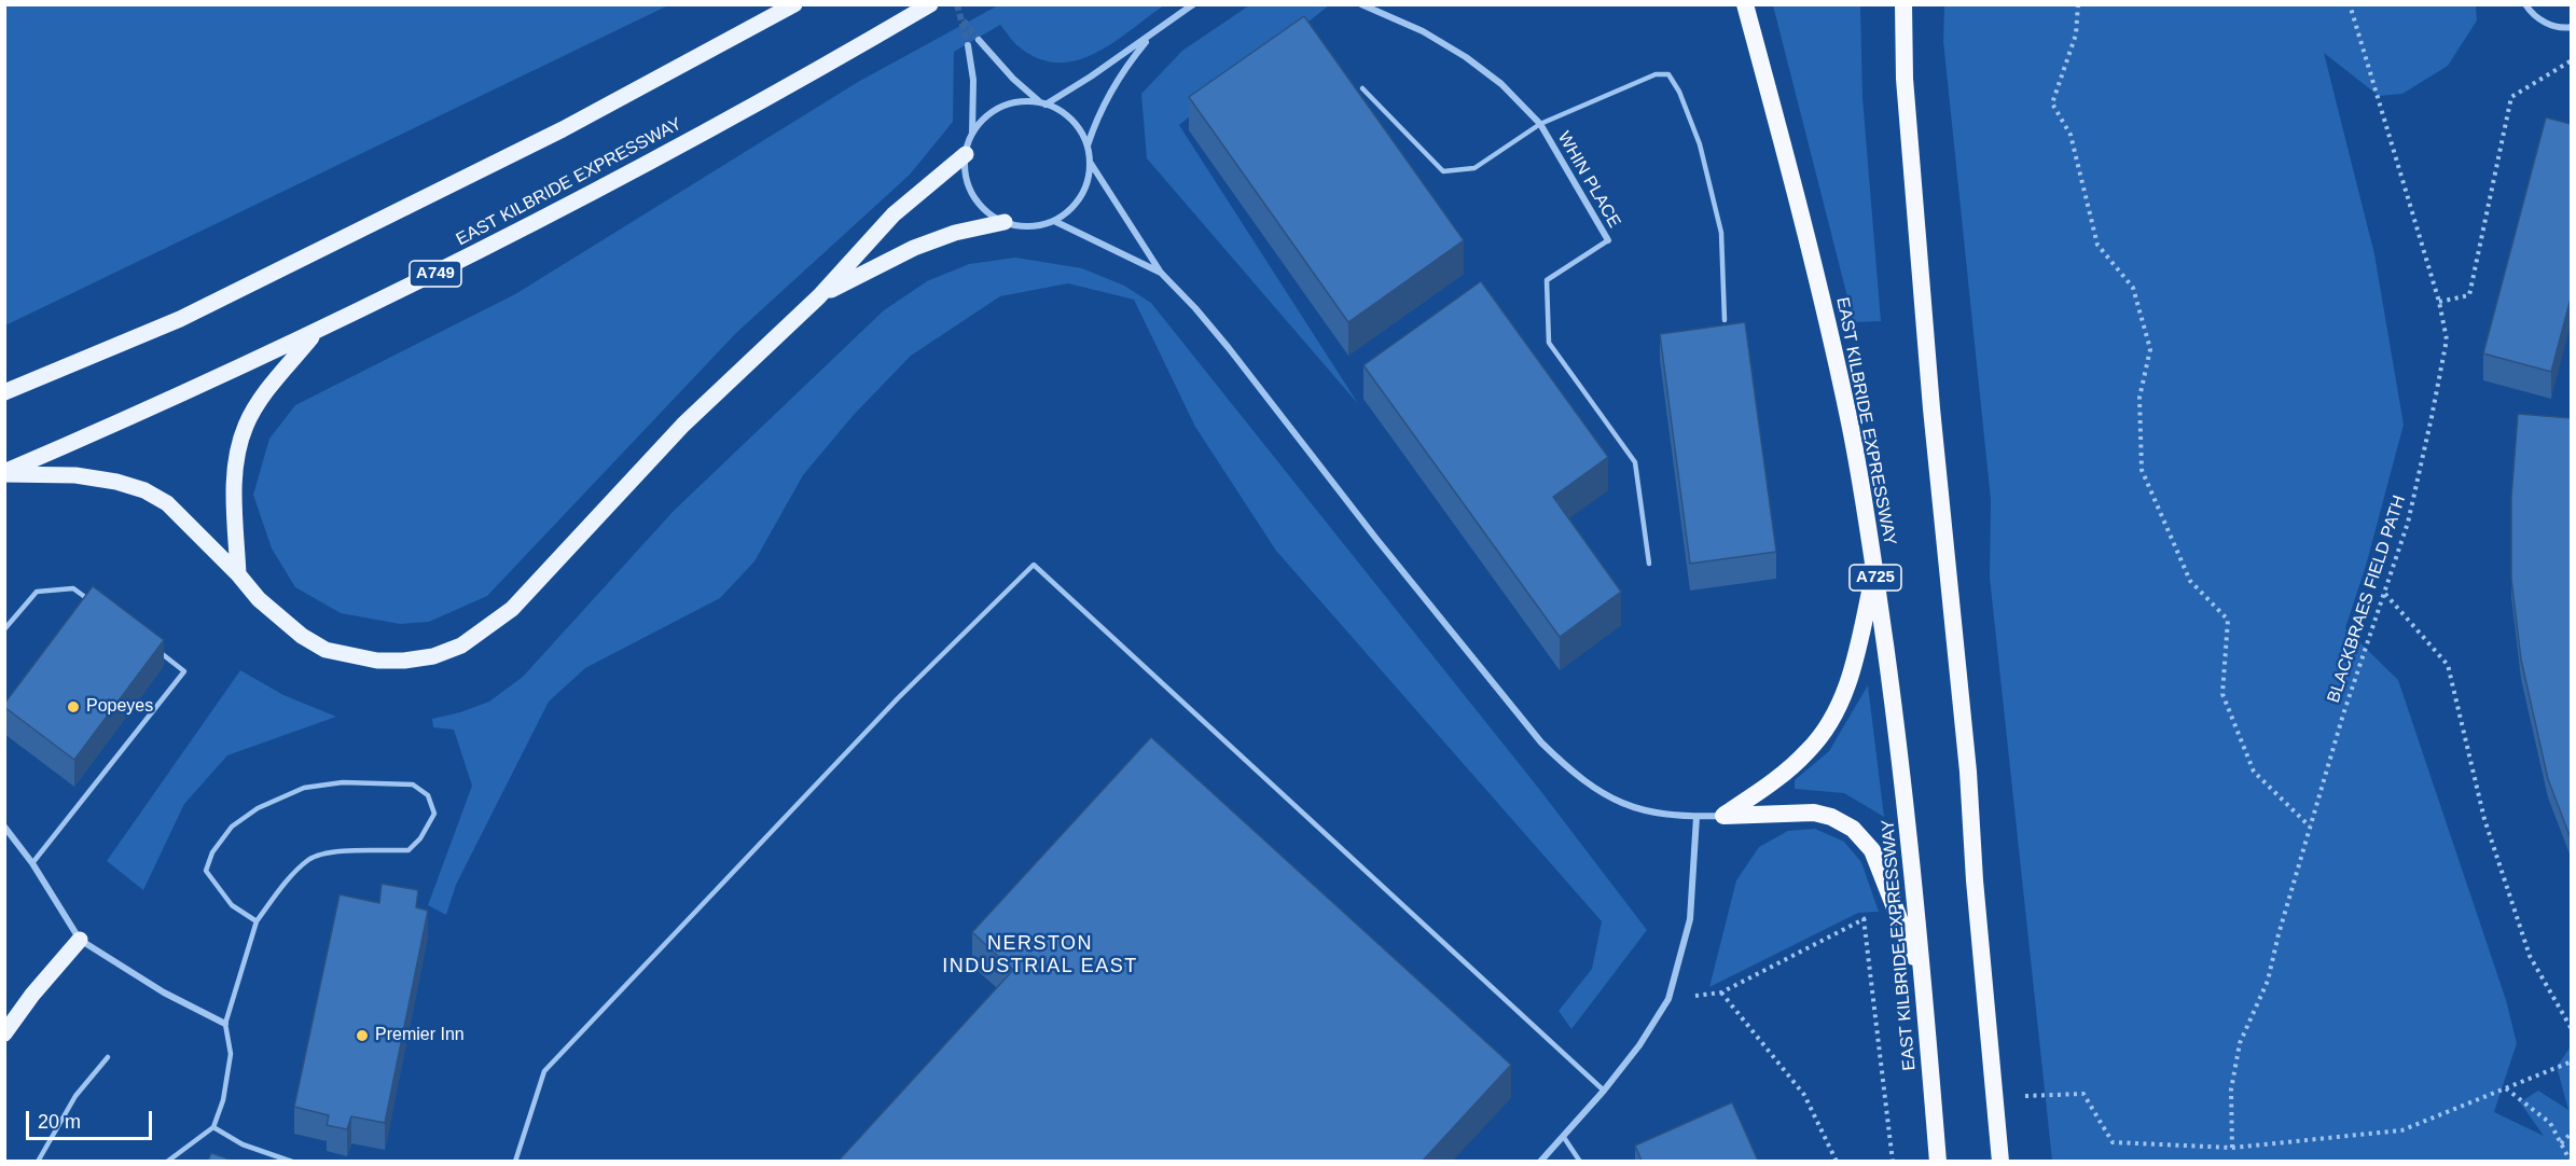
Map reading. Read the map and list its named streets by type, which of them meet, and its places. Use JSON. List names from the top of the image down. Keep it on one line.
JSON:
{"streets":{"highway":["EAST KILBRIDE EXPRESSWAY","A725"],"main road":["A749"],"street":["WHIN PLACE"],"path":["BLACKBRAES FIELD PATH"]},"districts":["NERSTON INDUSTRIAL EAST"],"places":["Popeyes","Premier Inn"],"scale_bar":"20 m"}
